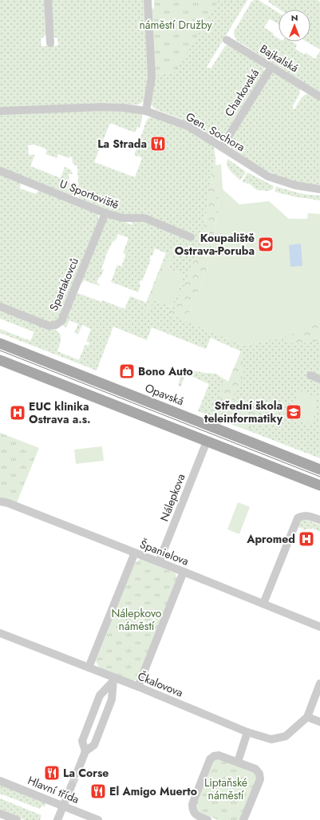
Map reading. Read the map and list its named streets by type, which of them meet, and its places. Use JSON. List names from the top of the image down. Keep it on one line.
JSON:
{"streets":{"main road":["Opavská"],"street":["Bajkalská","Charkovská","Gen. Sochora","U Sportoviště","Spartakovců","Nálepkova","Španielova","Čkalovova","Hlavní třída"]},"crossings":[["Bajkalská","Charkovská"],["Charkovská","Gen. Sochora"],["U Sportoviště","Spartakovců"],["Nálepkova","Španielova"]],"parks":["náměstí Družby","Nálepkovo náměstí","Liptaňské náměstí"],"places":{"restaurant":["La Strada","La Corse","El Amigo Muerto"],"sports":["Koupaliště Ostrava-Poruba"],"shop":["Bono Auto"],"school or university":["Střední škola teleinformatiky"],"hospital":["EUC klinika Ostrava a.s.","Apromed"]},"north":"top"}
